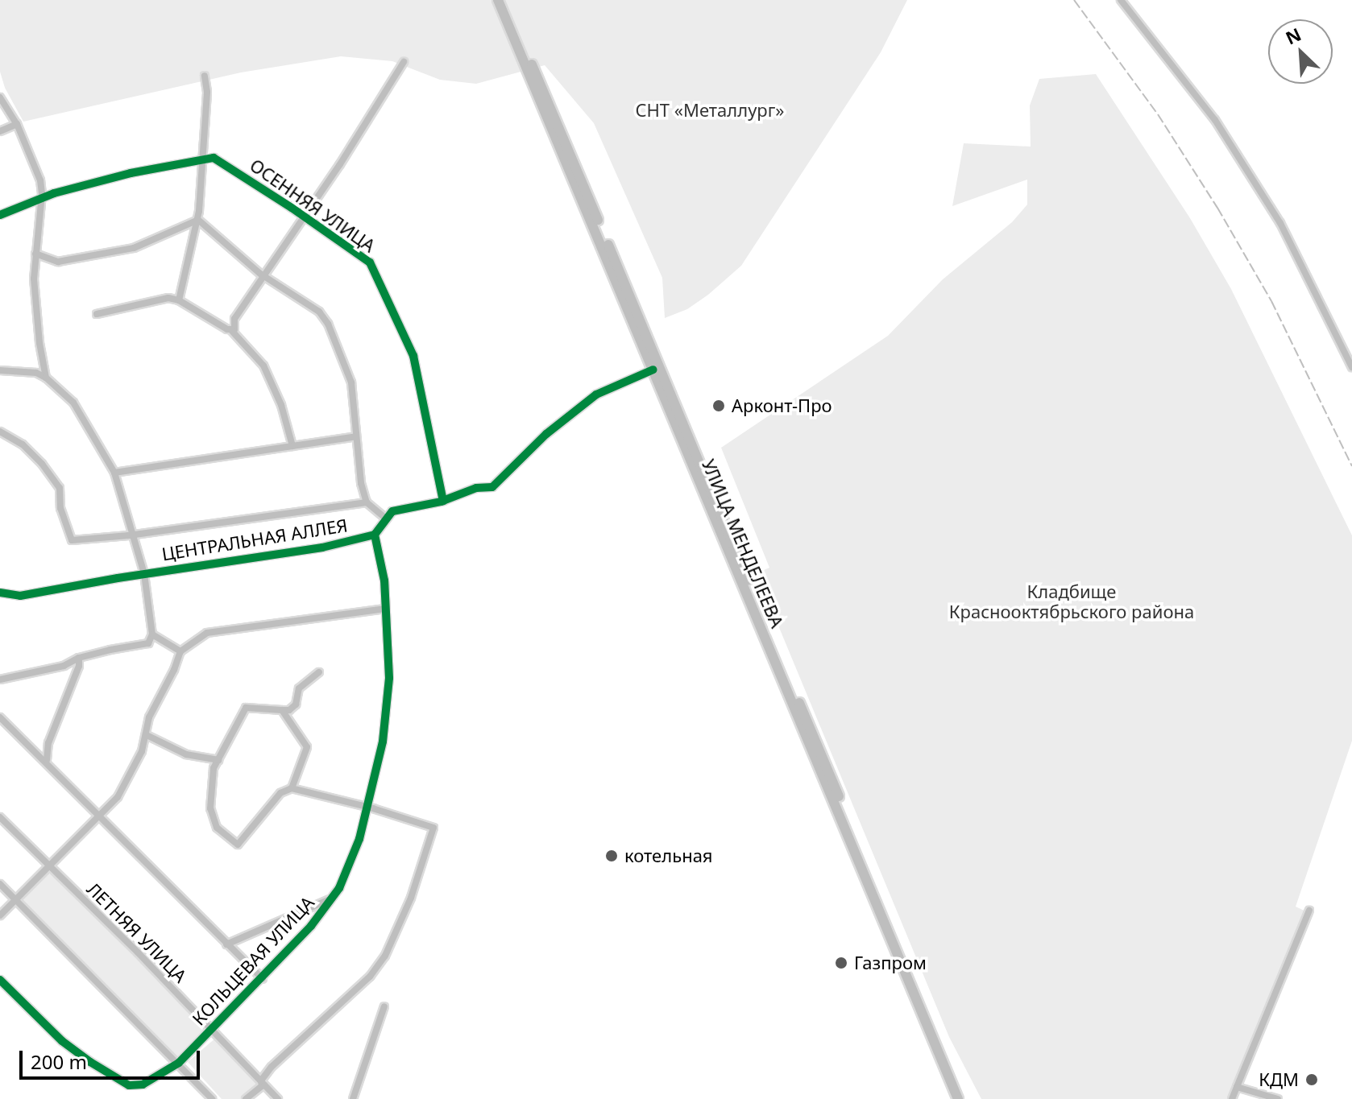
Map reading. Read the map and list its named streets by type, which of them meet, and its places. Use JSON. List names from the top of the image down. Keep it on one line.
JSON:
{"streets":{"highway":["УЛИЦА МЕНДЕЛЕЕВА"],"street":["ОСЕННЯЯ УЛИЦА","ЦЕНТРАЛЬНАЯ АЛЛЕЯ","ЛЕТНЯЯ УЛИЦА","КОЛЬЦЕВАЯ УЛИЦА"]},"crossings":[["ЦЕНТРАЛЬНАЯ АЛЛЕЯ","КОЛЬЦЕВАЯ УЛИЦА"],["ЛЕТНЯЯ УЛИЦА","КОЛЬЦЕВАЯ УЛИЦА"]],"parks":["СНТ «Металлург»","Кладбище Краснооктябрьского района"],"places":["Арконт-Про","котельная","Газпром","КДМ"],"scale_bar":"200 m","north":"top left"}
